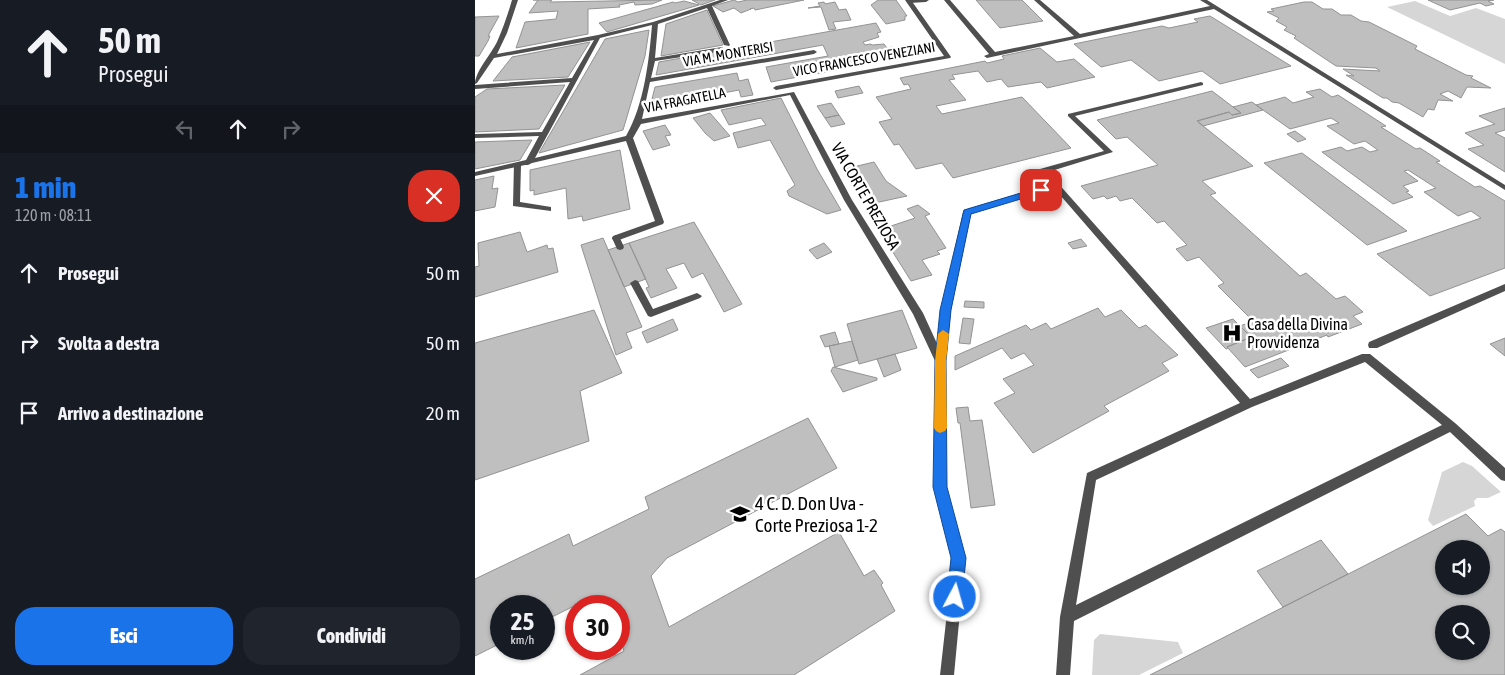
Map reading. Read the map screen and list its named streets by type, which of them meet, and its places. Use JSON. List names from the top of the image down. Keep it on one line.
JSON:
{"streets":{"street":["VIA M. MONTERISI","VICO FRANCESCO VENEZIANI","VIA FRAGATELLA","VIA CORTE PREZIOSA"]},"crossings":[["VIA FRAGATELLA","VIA CORTE PREZIOSA"]],"places":{"hospital":["Casa della Divina Provvidenza"],"school or university":["4 C. D. Don Uva - Corte Preziosa 1-2"]},"page":{"turn":["50 m","Prosegui"],"heading":["1 min","120 m · 08:11"],"list":[{"name":"Prosegui","value":"50 m"},{"name":"Svolta a destra","value":"50 m"},{"name":"Arrivo a destinazione","value":"20 m"}],"speed":"25 km/h","limit":"30","buttons":["Esci","Condividi"]}}
